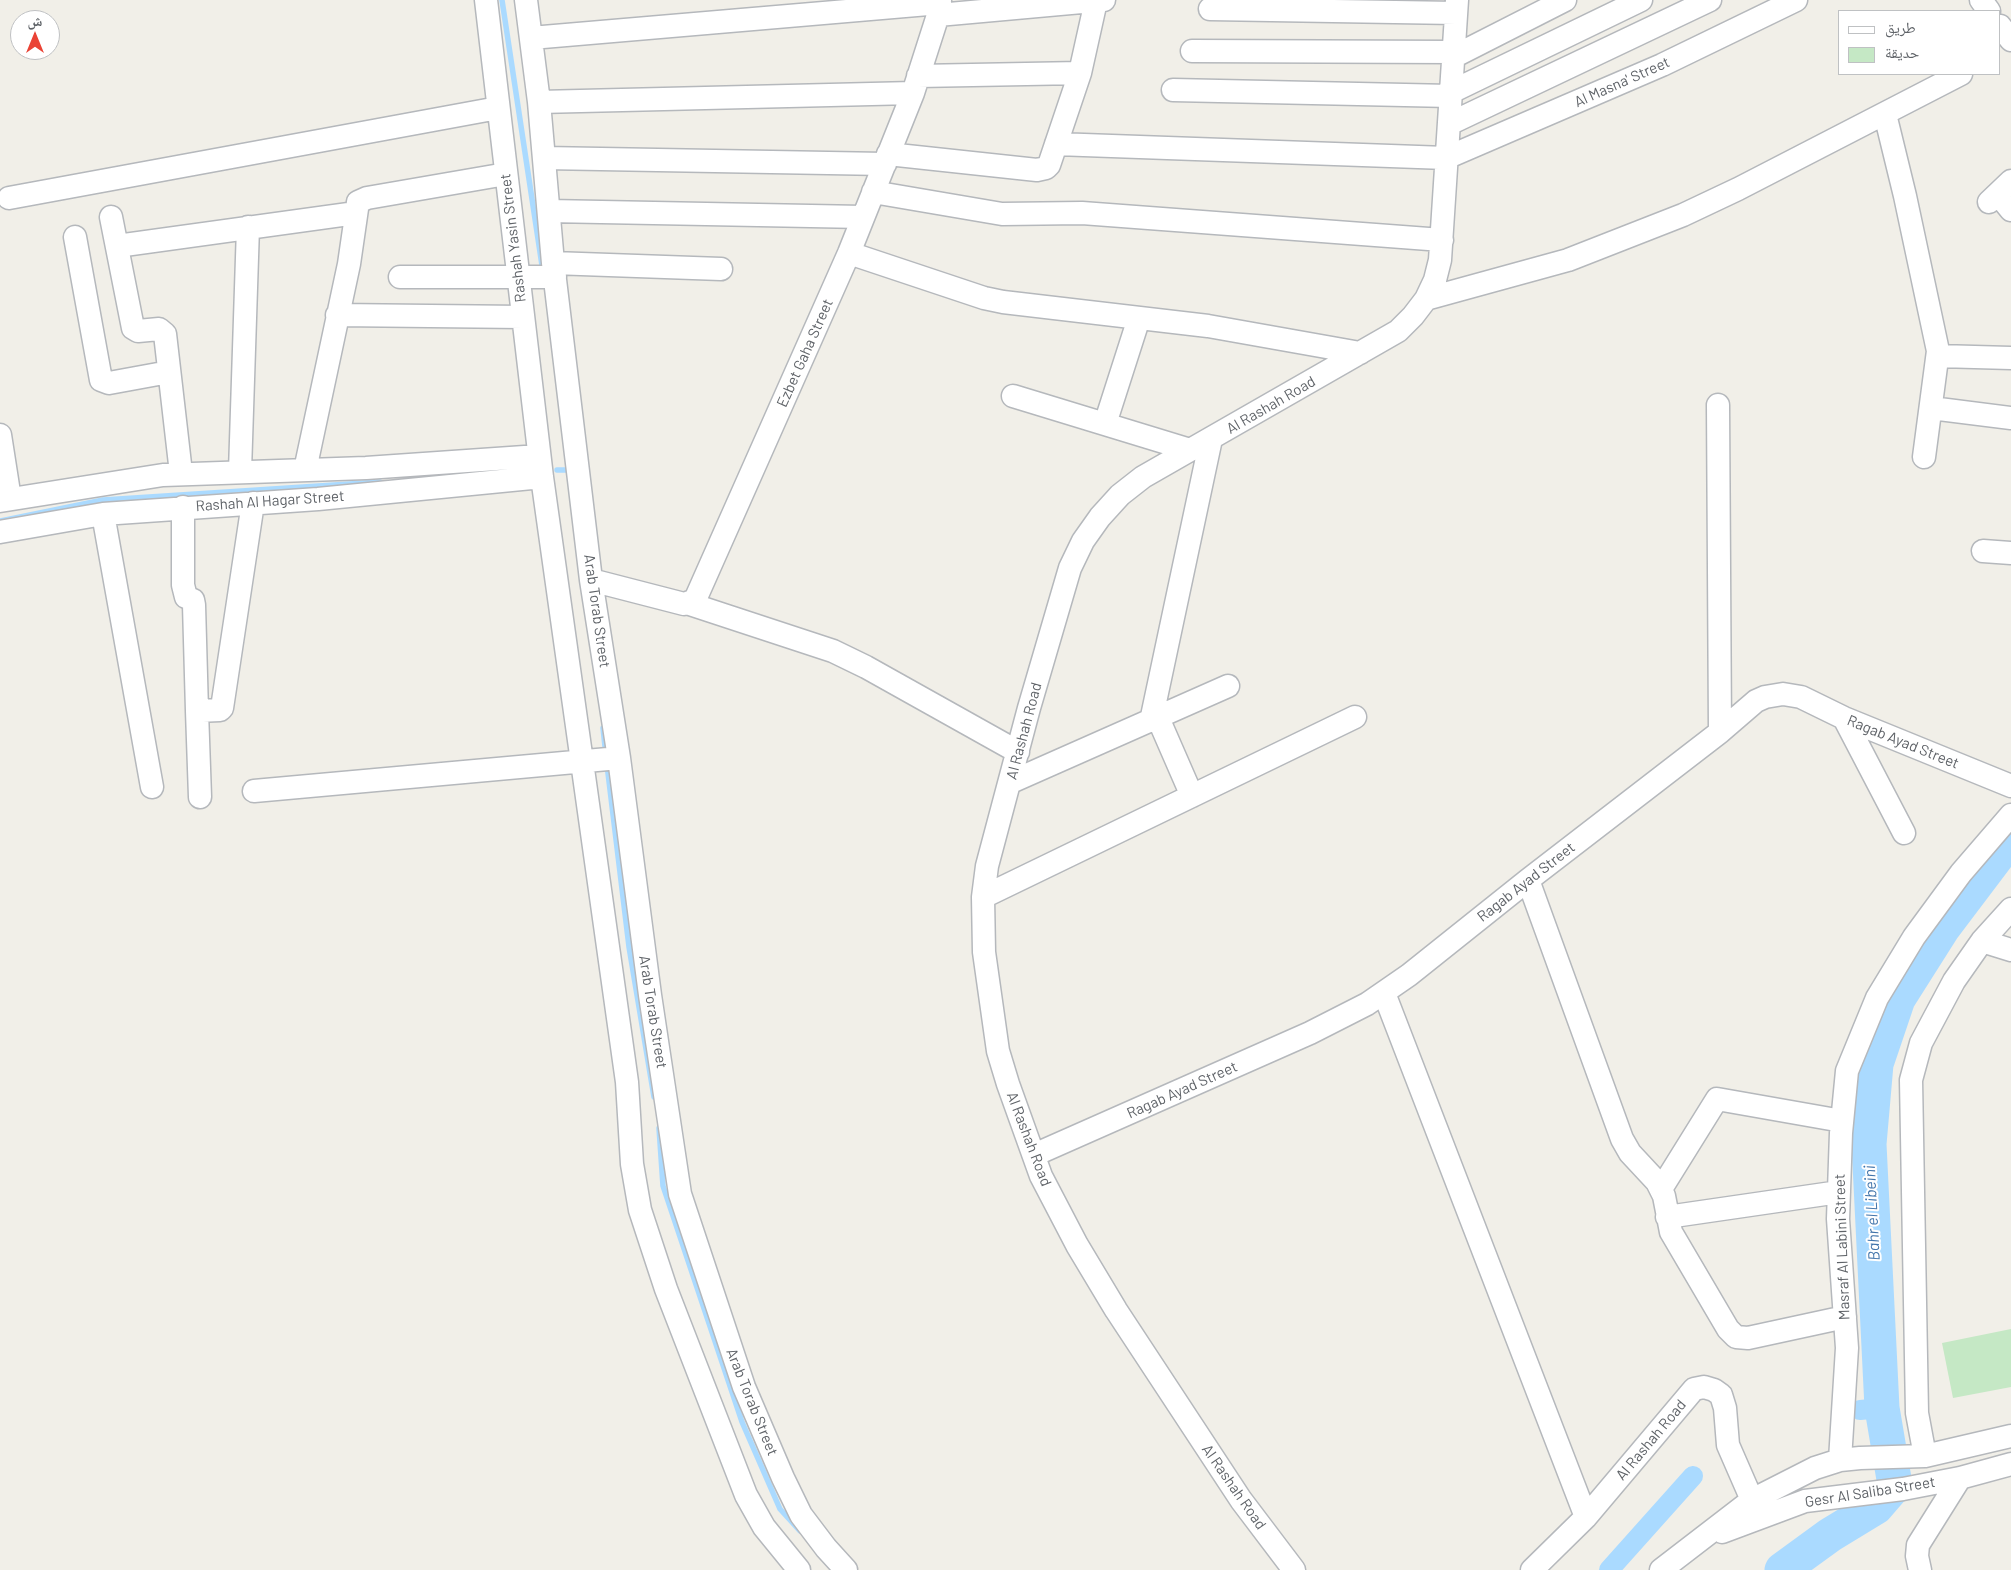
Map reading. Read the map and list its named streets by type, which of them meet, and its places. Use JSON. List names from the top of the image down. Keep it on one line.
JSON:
{"streets":{"street":["Al Masna' Street","Rashah Yasin Street","Ezbet Gaha Street","Al Rashah Road","Rashah Al Hagar Street","Arab Torab Street","Ragab Ayad Street","Masraf Al Labini Street","Gesr Al Saliba Street"]},"crossings":[["Al Masna' Street","Al Rashah Road"],["Rashah Yasin Street","Rashah Al Hagar Street"],["Rashah Yasin Street","Arab Torab Street"],["Al Rashah Road","Ragab Ayad Street"],["Al Rashah Road","Gesr Al Saliba Street"],["Rashah Al Hagar Street","Arab Torab Street"],["Masraf Al Labini Street","Gesr Al Saliba Street"]],"water":["Bahr el Libeini"],"legend":["طريق","حديقة"],"north":"top"}
